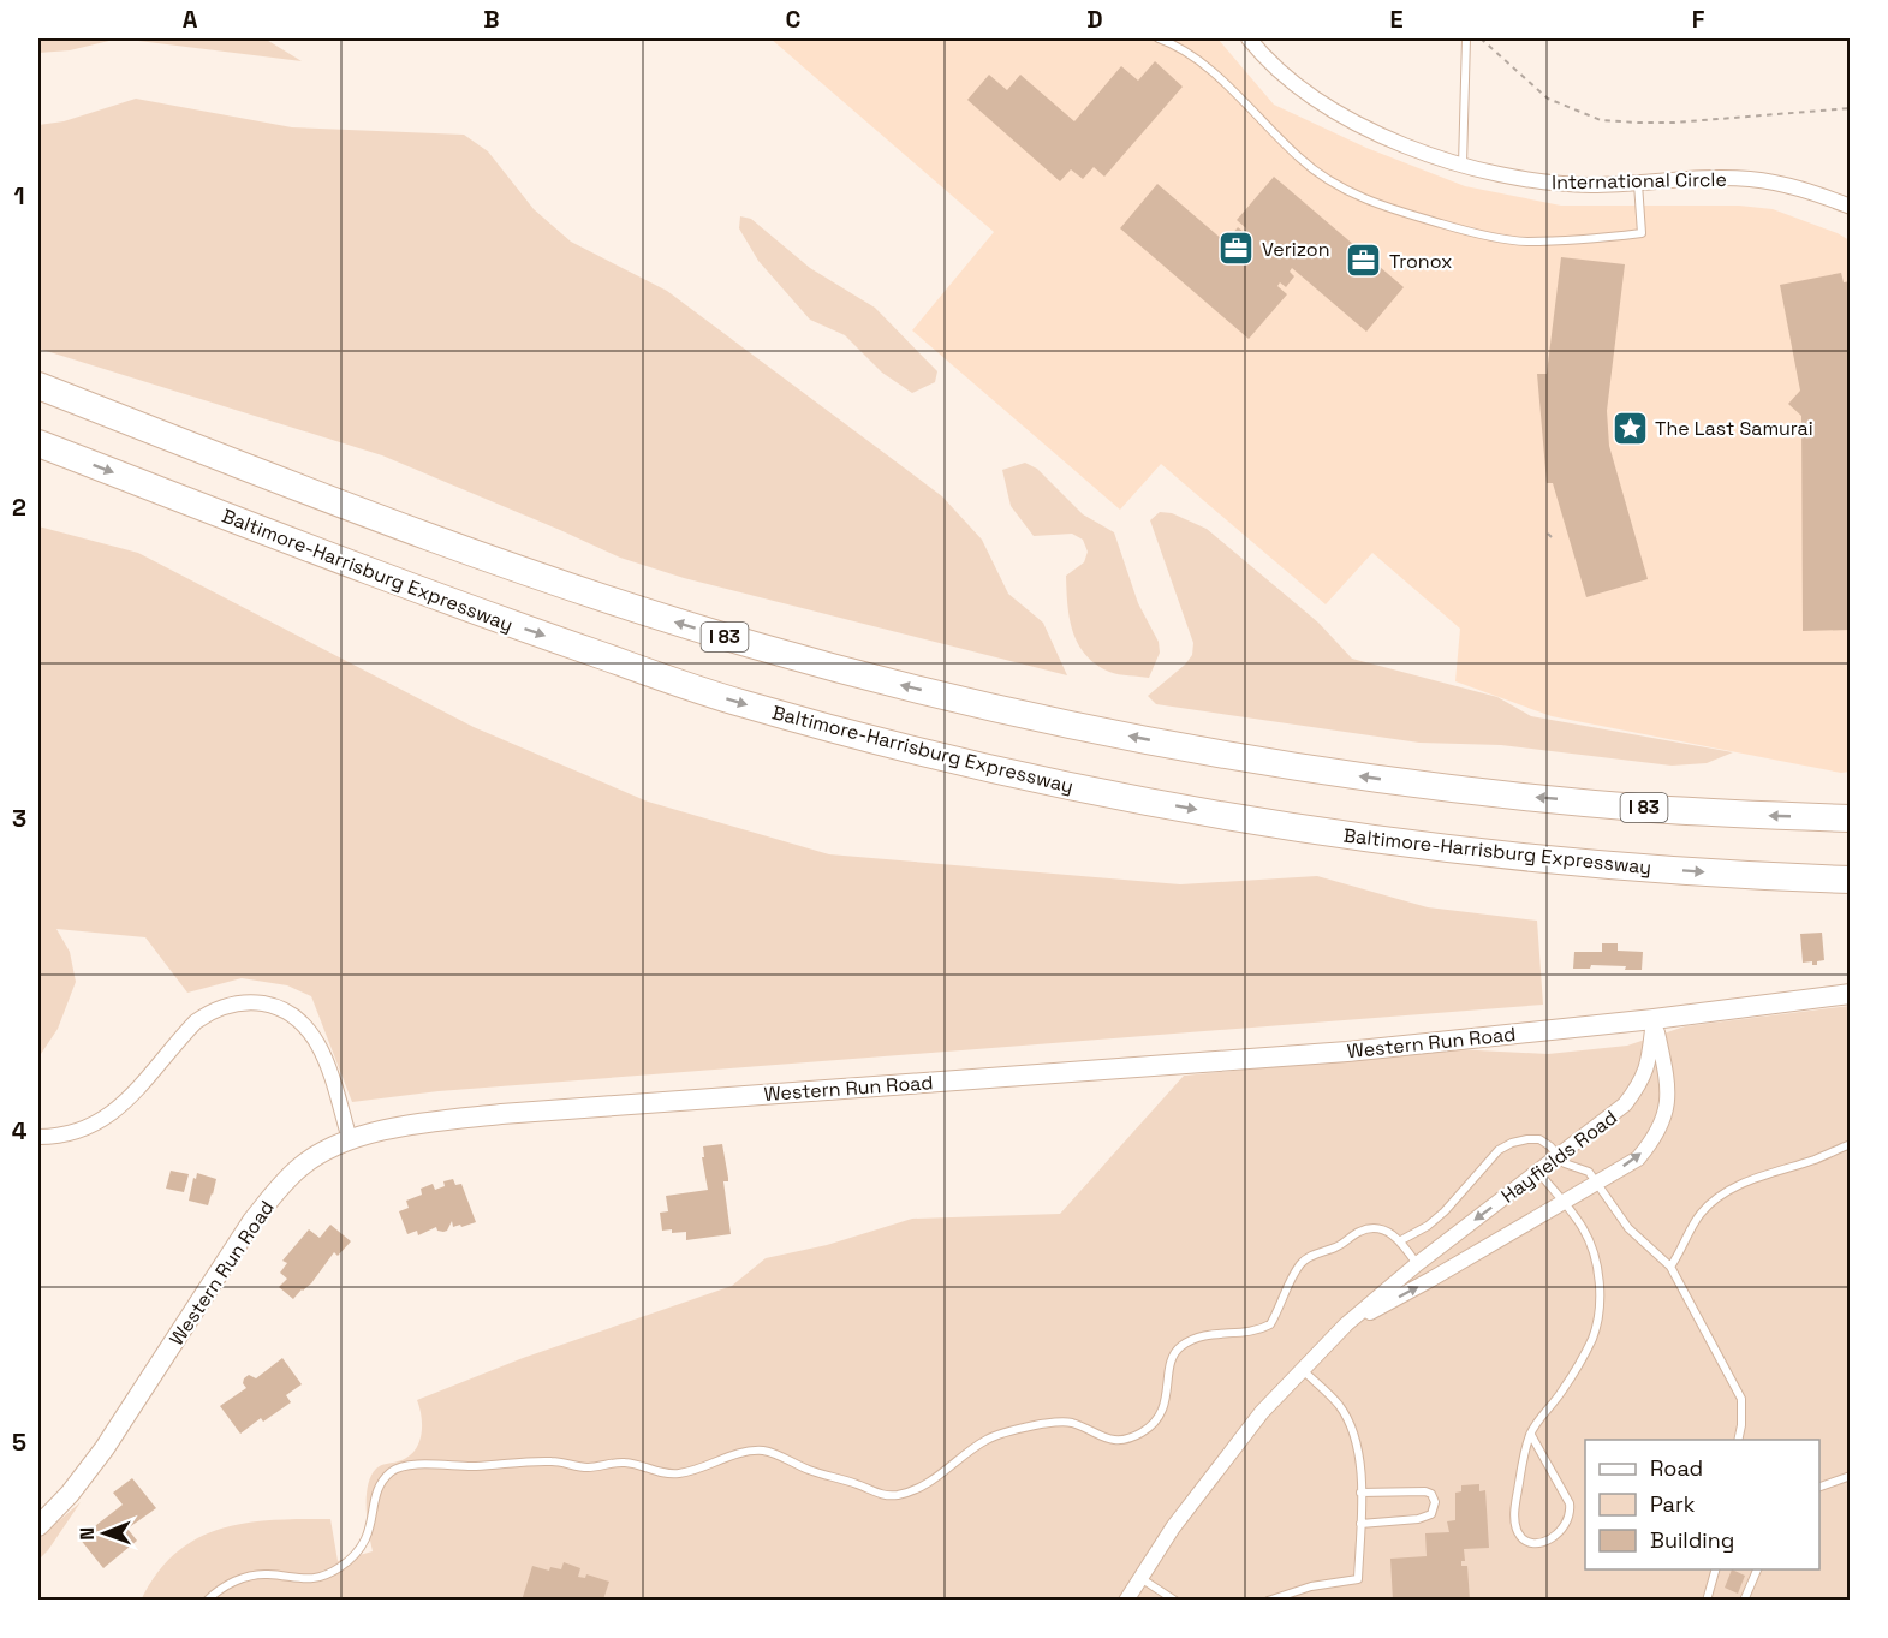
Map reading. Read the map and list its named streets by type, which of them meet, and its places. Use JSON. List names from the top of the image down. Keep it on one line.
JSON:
{"streets":{"highway":["Baltimore-Harrisburg Expressway","I 83"],"street":["International Circle","Western Run Road","Hayfields Road"]},"crossings":[["Western Run Road","Hayfields Road"]],"places":{"office":["Verizon","Tronox"],"place":["The Last Samurai"]},"legend":["Road","Park","Building"],"north":"left","grid":{"columns":["A","B","C","D","E","F"],"rows":["1","2","3","4","5"]}}
